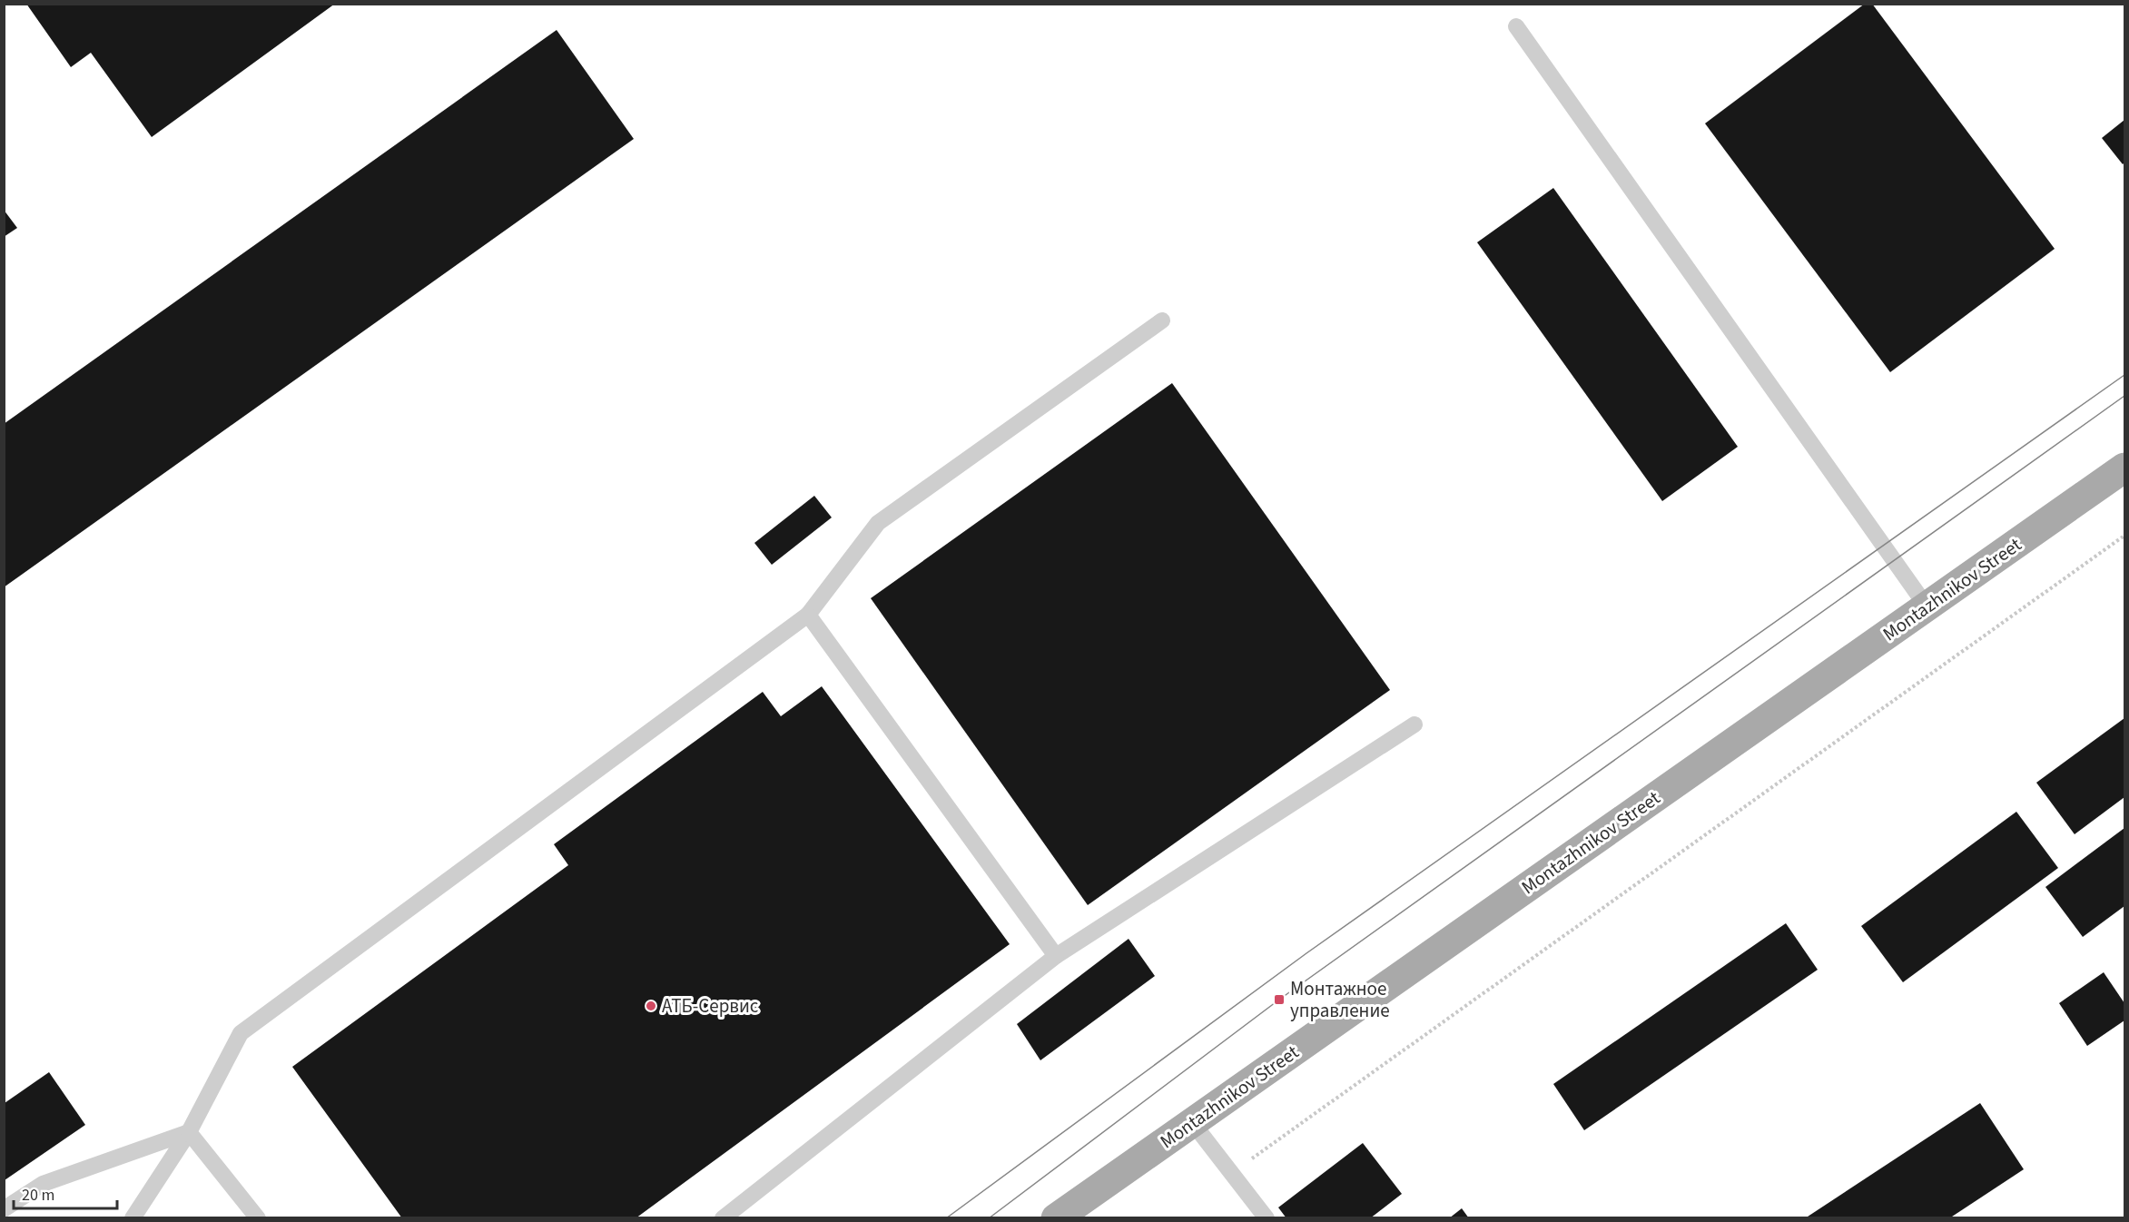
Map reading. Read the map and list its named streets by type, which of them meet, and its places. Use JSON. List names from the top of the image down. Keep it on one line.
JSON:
{"streets":{"main road":["Montazhnikov Street"]},"places":{"transit":["Монтажное управление"],"other":["АТБ-Сервис"]},"scale_bar":"20 m"}
